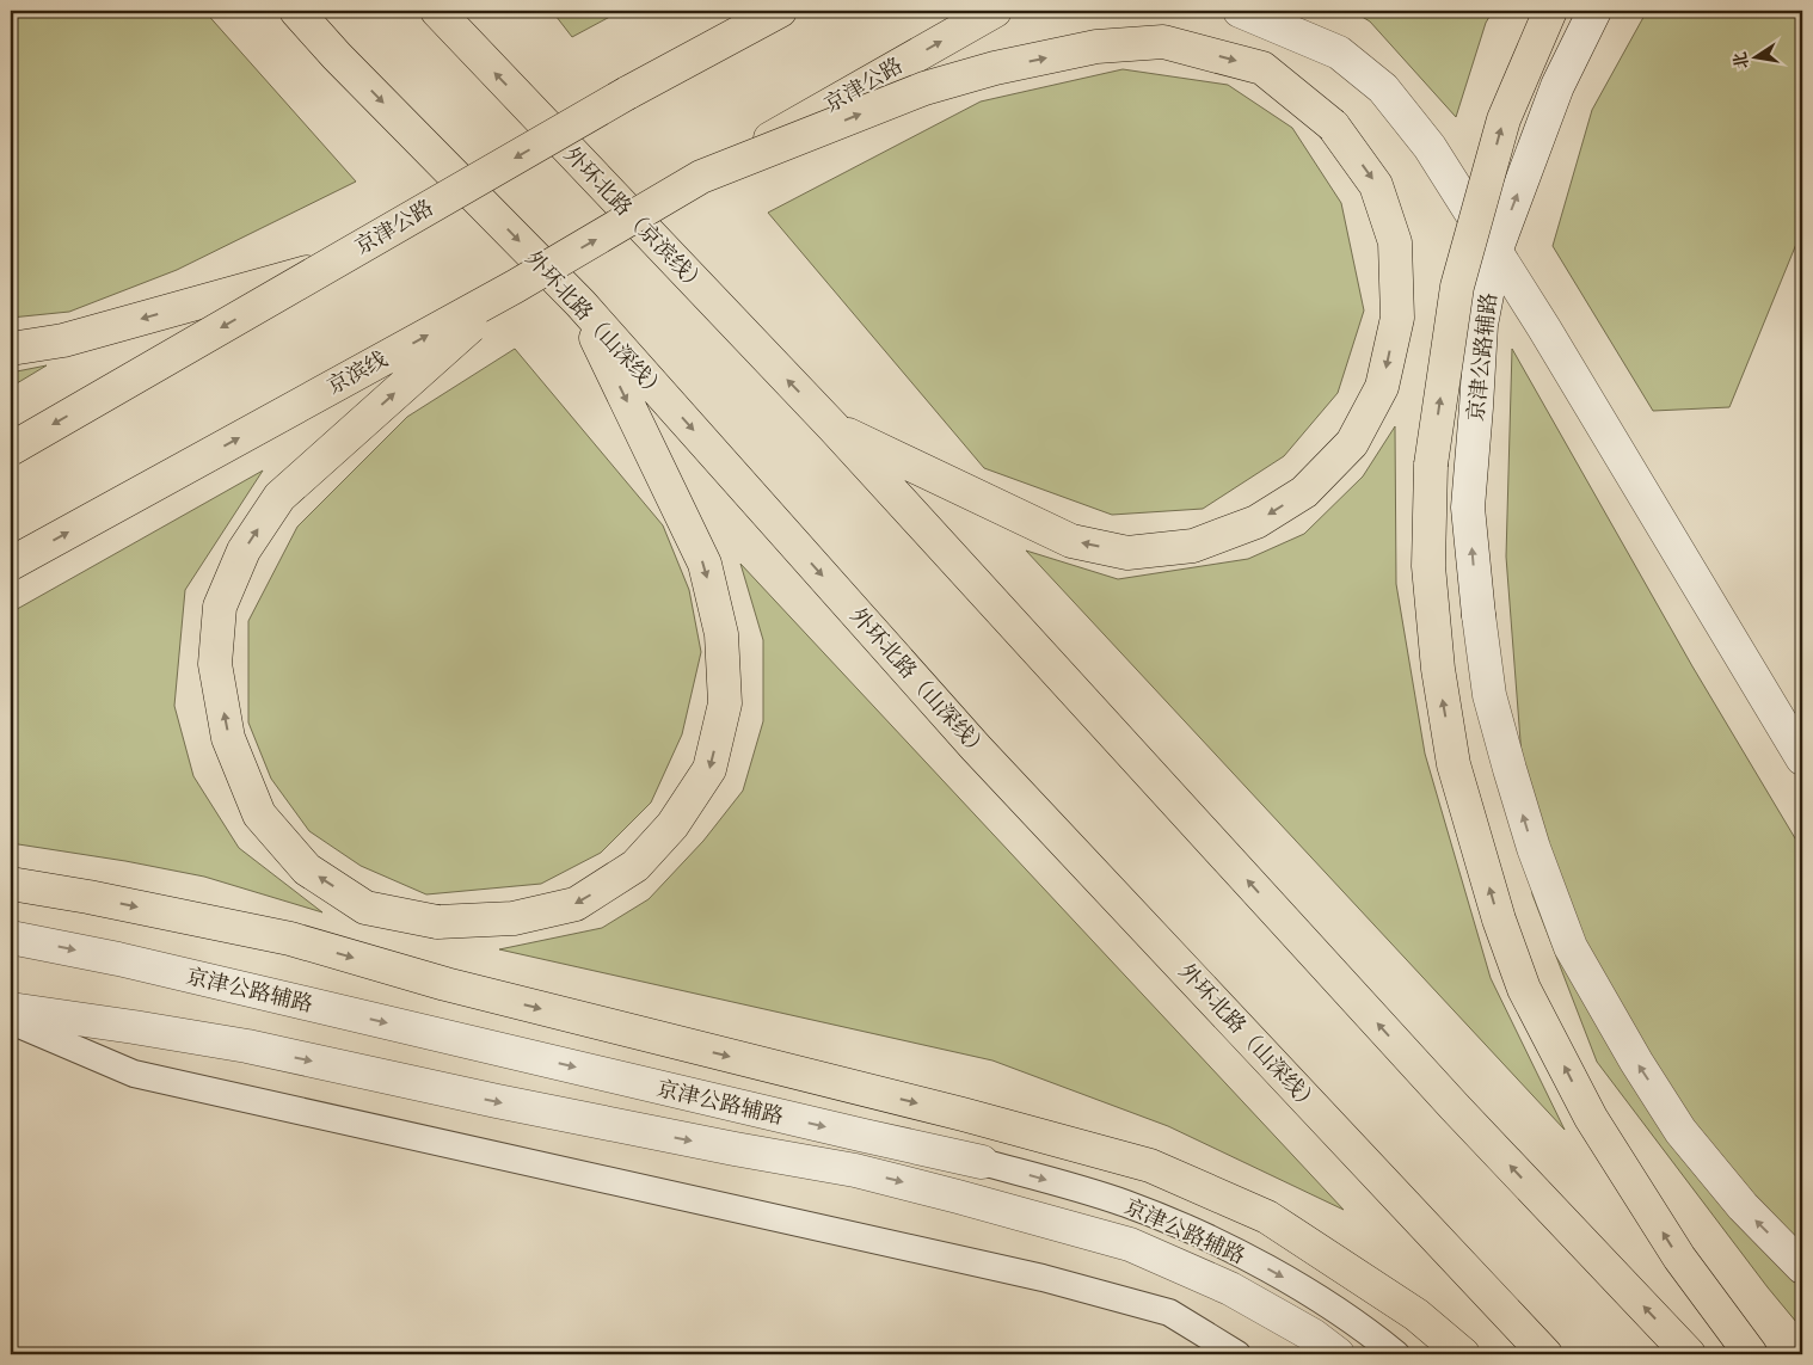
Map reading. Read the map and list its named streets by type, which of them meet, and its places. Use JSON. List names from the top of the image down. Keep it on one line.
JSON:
{"streets":{"highway":["京津公路","外环北路（京滨线）","外环北路（山深线）","京滨线"],"street":["京津公路辅路"]},"crossings":[["京津公路","京滨线"]],"one_way":["外环北路（京滨线）"],"north":"left"}
